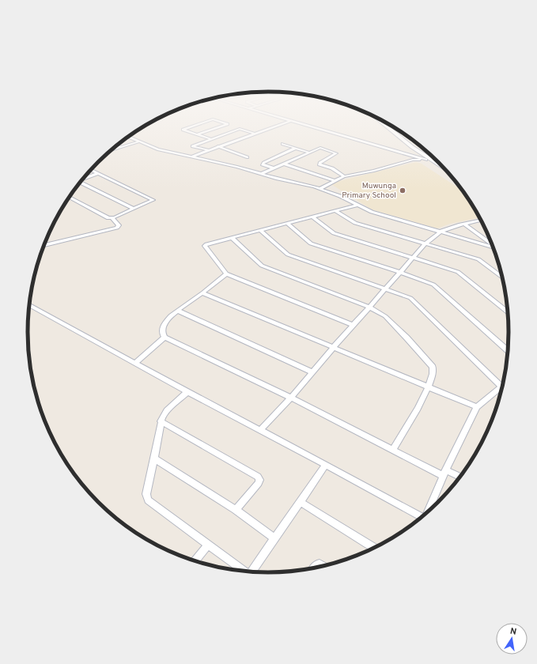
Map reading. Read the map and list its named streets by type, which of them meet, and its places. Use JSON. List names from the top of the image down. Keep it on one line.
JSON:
{"places":["Muwunga Primary School"],"north":"top"}
